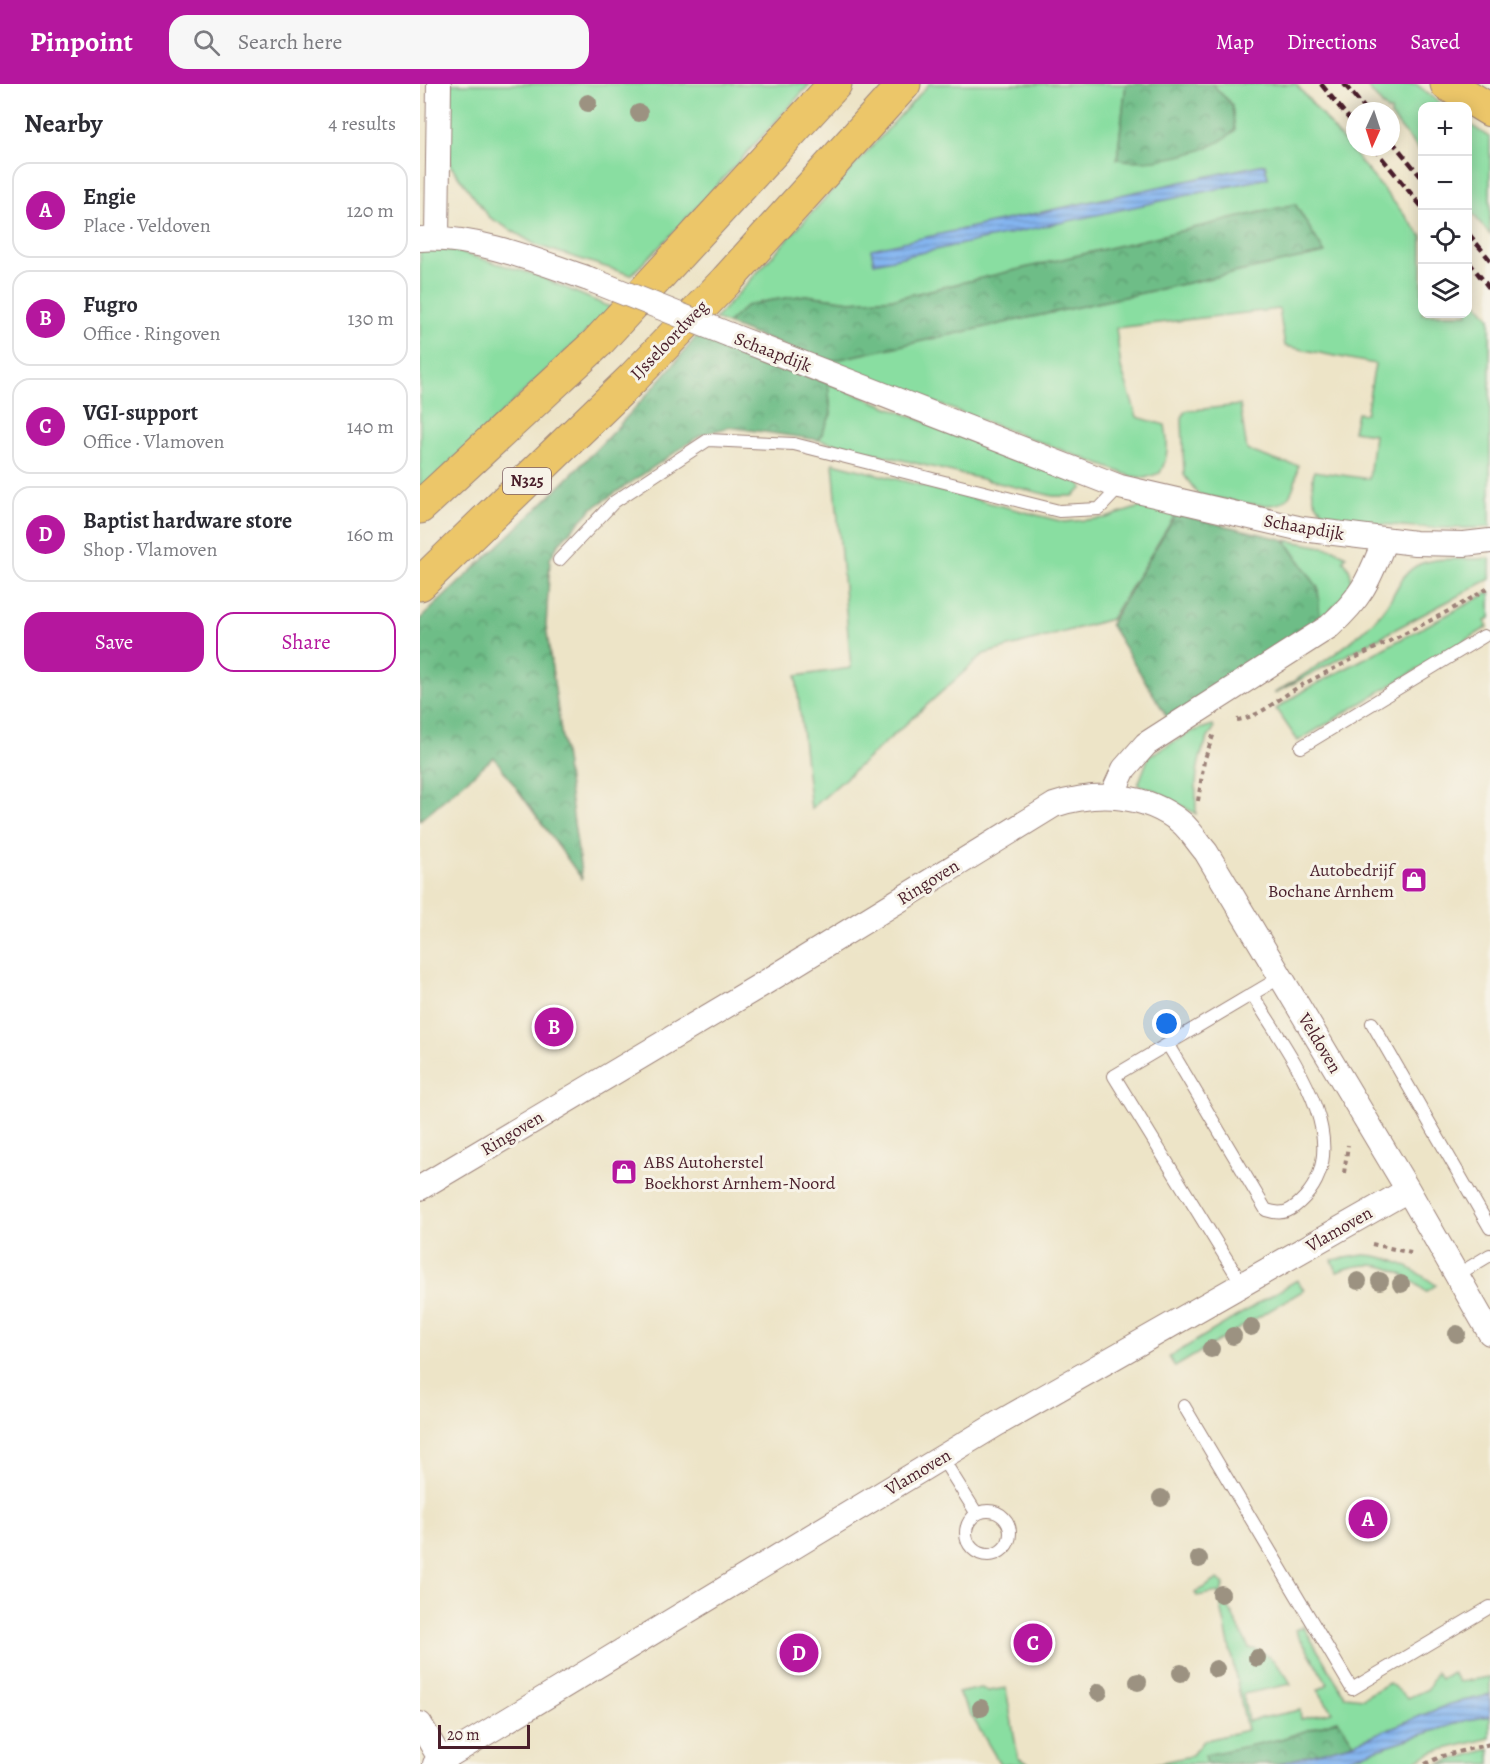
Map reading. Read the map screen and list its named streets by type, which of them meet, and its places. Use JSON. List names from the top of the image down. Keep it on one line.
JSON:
{"streets":{"main road":["IJsseloordweg","N325"],"street":["Schaapdijk","Ringoven","Veldoven","Vlamoven"]},"crossings":[["Ringoven","Veldoven"],["Veldoven","Vlamoven"]],"places":{"shop":["Autobedrijf Bochane Arnhem","ABS Autoherstel Boekhorst Arnhem-Noord"]},"scale_bar":"20 m","north":"bottom","page":{"header":"Pinpoint","search":"Search here","nav":["Map","Directions","Saved"],"heading":["Nearby","4 results"],"map_buttons":["+","−"],"list":[{"mark":"A","name":"Engie","note":"Place · Veldoven","value":"120 m"},{"mark":"B","name":"Fugro","note":"Office · Ringoven","value":"130 m"},{"mark":"C","name":"VGI-support","note":"Office · Vlamoven","value":"140 m"},{"mark":"D","name":"Baptist hardware store","note":"Shop · Vlamoven","value":"160 m"}],"buttons":["Save","Share"],"pins":["B","A","C","D"],"scale":"20 m"}}
